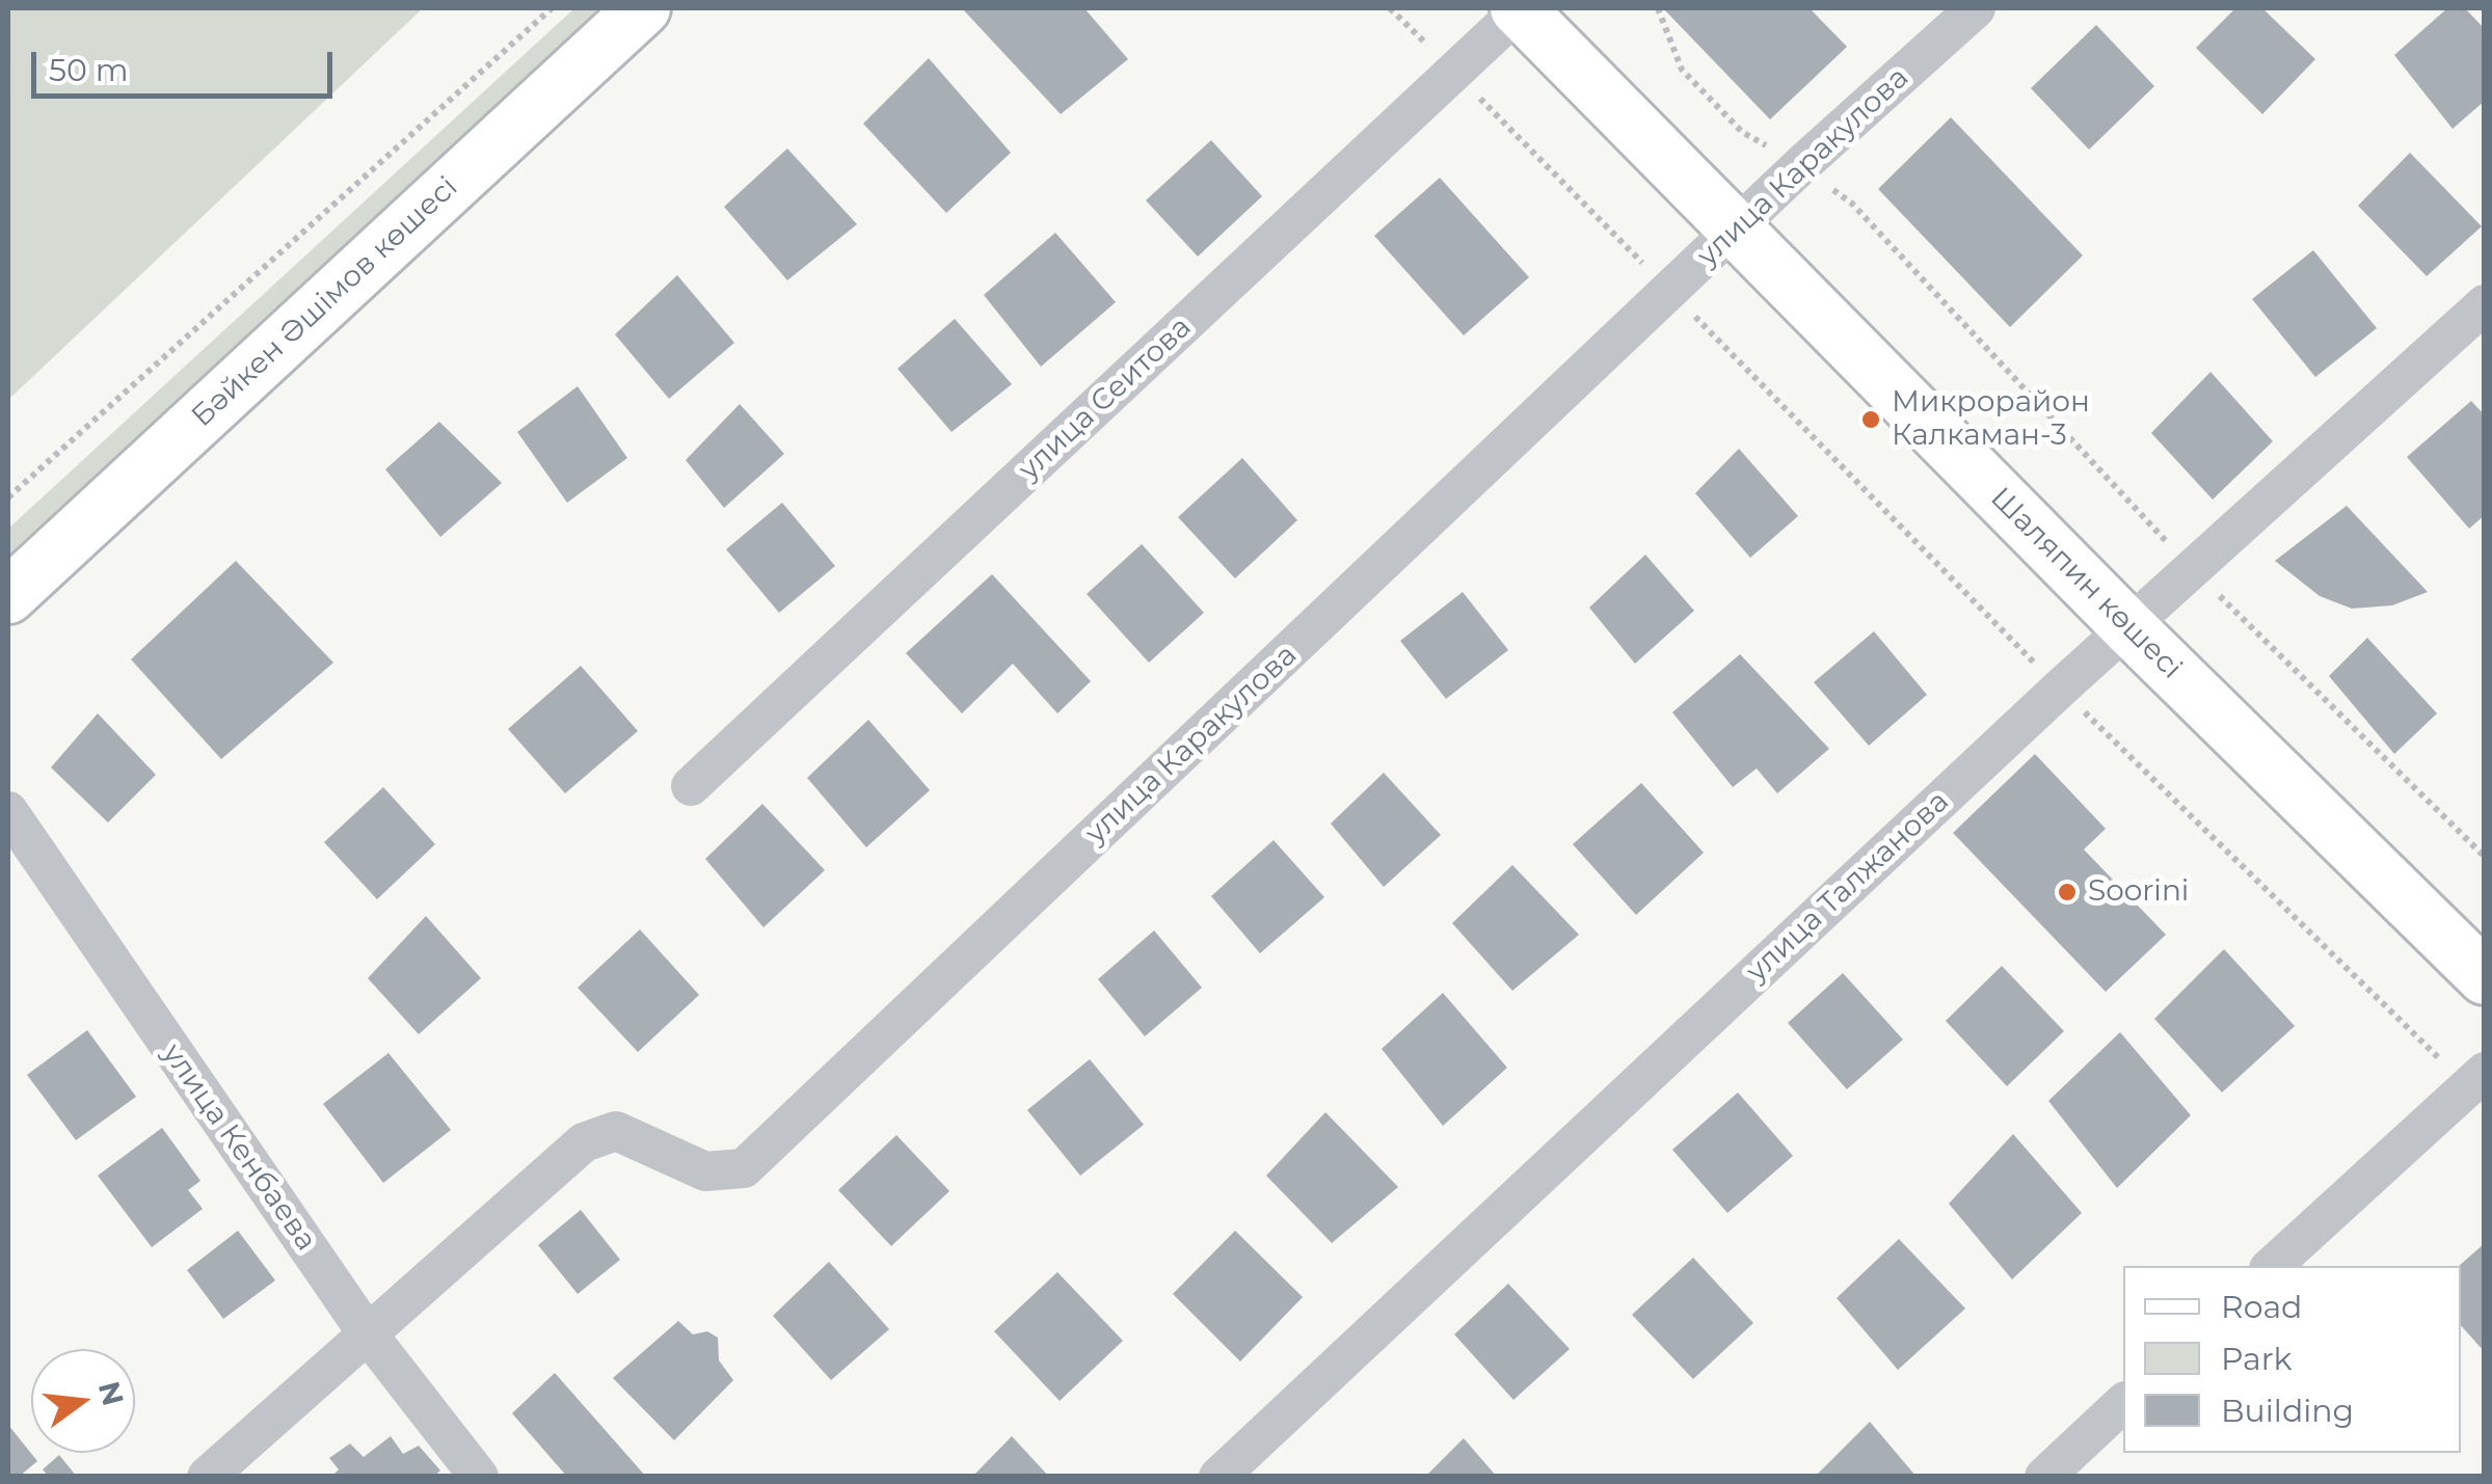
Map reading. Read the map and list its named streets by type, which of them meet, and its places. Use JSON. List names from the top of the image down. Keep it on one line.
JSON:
{"streets":{"main road":["Бәйкен Әшімов көшесі","Шаляпин көшесі"],"street":["улица Каракулова","улица Сеитова","улица Талжанова","улица Кенбаева"]},"crossings":[["улица Каракулова","Шаляпин көшесі"],["улица Каракулова","улица Кенбаева"],["улица Сеитова","Шаляпин көшесі"],["Шаляпин көшесі","улица Талжанова"]],"places":["Микрорайон Калкаман-3","Soorini"],"legend":["Road","Park","Building"],"scale_bar":"50 m","north":"right"}
